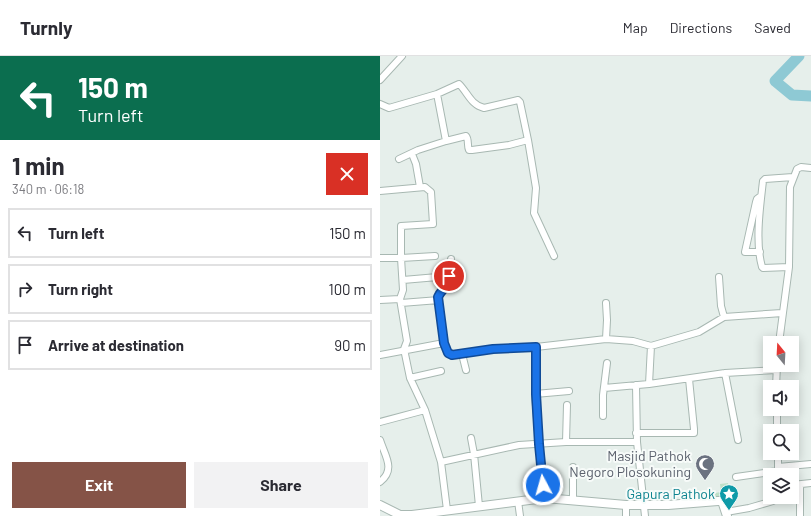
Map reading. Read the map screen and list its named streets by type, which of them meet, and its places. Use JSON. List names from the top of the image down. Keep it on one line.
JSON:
{"places":{"mosque":["Masjid Pathok Negoro Plosokuning"],"place":["Gapura Pathok"]},"north":"top","page":{"header":"Turnly","nav":["Map","Directions","Saved"],"turn":["150 m","Turn left"],"heading":["1 min","340 m · 06:18"],"list":[{"name":"Turn left","value":"150 m"},{"name":"Turn right","value":"100 m"},{"name":"Arrive at destination","value":"90 m"}],"buttons":["Exit","Share"]}}
